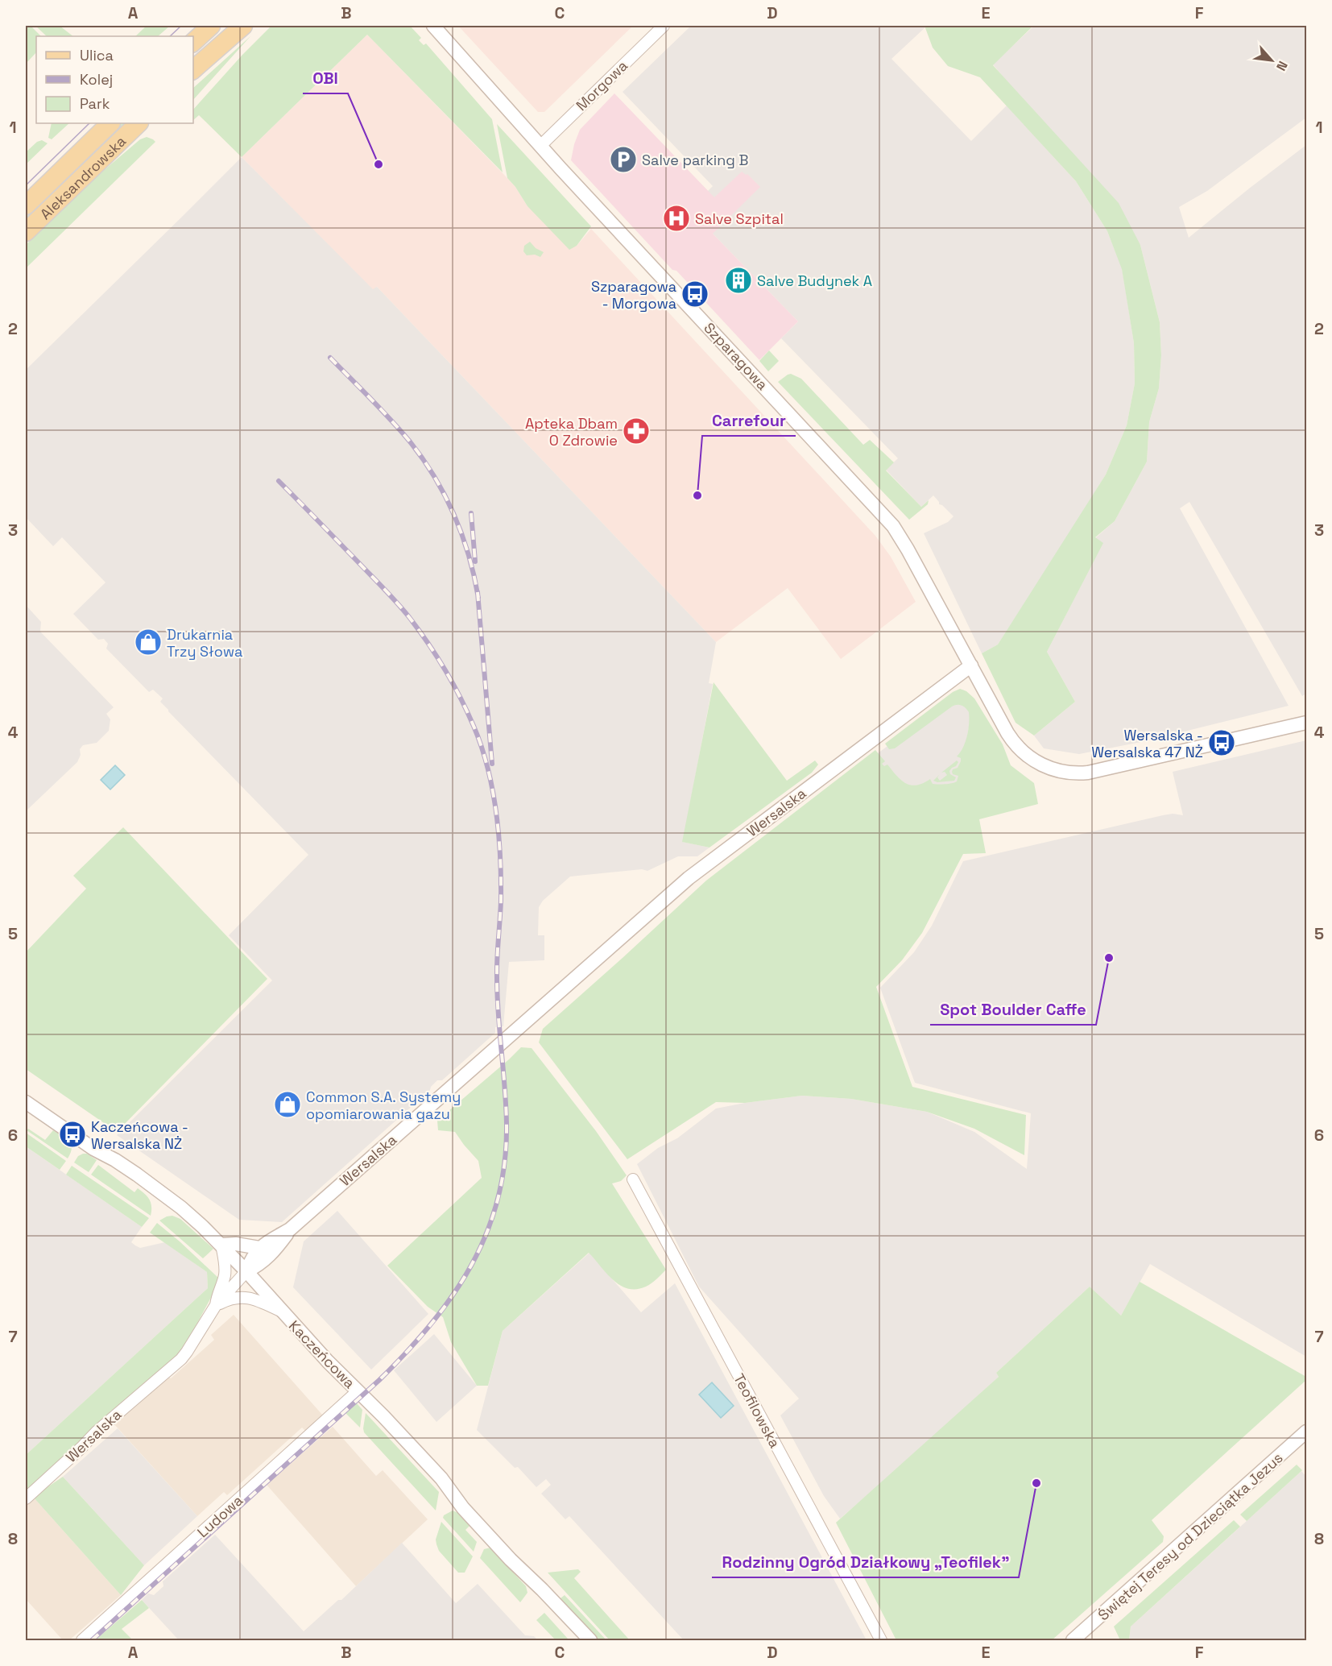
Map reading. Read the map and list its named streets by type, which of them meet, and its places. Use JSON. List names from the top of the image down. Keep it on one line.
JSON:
{"streets":{"main road":["Aleksandrowska"],"street":["Morgowa","Szparagowa","Wersalska","Kaczeńcowa","Teofilowska","Ludowa","Świętej Teresy od Dzieciątka Jezus"]},"crossings":[["Morgowa","Szparagowa"],["Szparagowa","Wersalska"],["Wersalska","Kaczeńcowa"],["Kaczeńcowa","Ludowa"]],"places":{"parking":["Salve parking B"],"other":["OBI","Carrefour","Spot Boulder Caffe","Rodzinny Ogród Działkowy „Teofilek”"],"hospital":["Salve Szpital"],"building":["Salve Budynek A"],"bus stop":["Szparagowa - Morgowa","Wersalska - Wersalska 47 NŻ","Kaczeńcowa - Wersalska NŻ"],"pharmacy":["Apteka Dbam O Zdrowie"],"shop":["Drukarnia Trzy Słowa","Common S.A. Systemy opomiarowania gazu"]},"legend":["Ulica","Kolej","Park"],"north":"bottom right","grid":{"columns":["A","B","C","D","E","F"],"rows":["1","2","3","4","5","6","7","8"]}}
